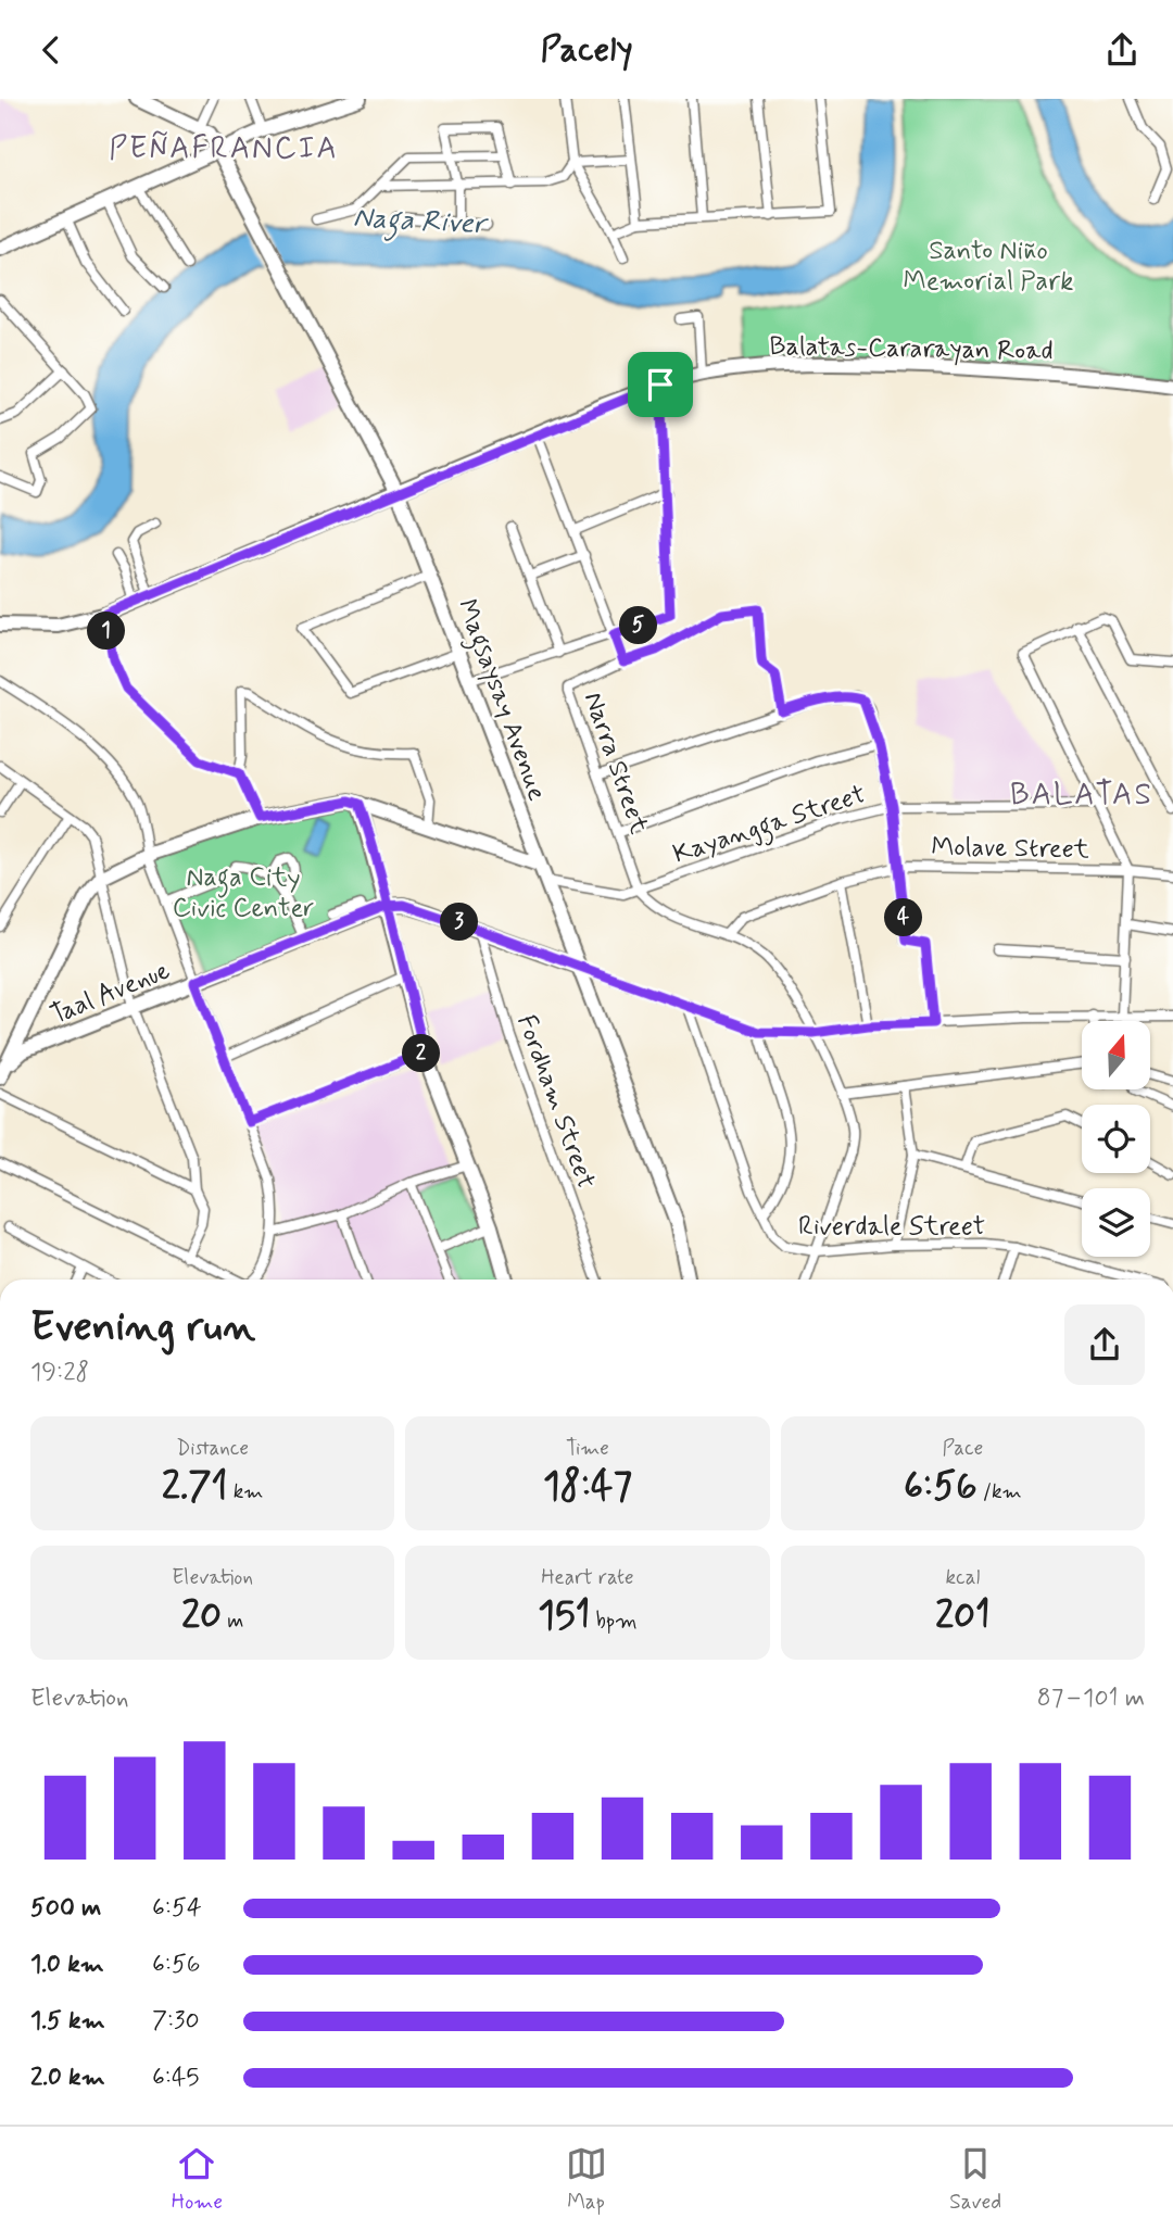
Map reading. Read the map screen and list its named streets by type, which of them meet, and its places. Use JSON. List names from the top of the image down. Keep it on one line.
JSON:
{"streets":{"main road":["Balatas-Cararayan Road","Magsaysay Avenue","Taal Avenue"],"street":["Narra Street","Kayangga Street","Molave Street","Fordham Street","Riverdale Street"]},"crossings":[["Balatas-Cararayan Road","Magsaysay Avenue"],["Magsaysay Avenue","Kayangga Street"],["Magsaysay Avenue","Taal Avenue"],["Narra Street","Kayangga Street"],["Taal Avenue","Fordham Street"]],"districts":["PEÑAFRANCIA","BALATAS"],"water":["Naga River"],"parks":["Santo Niño Memorial Park","Naga City Civic Center"],"north":"top","page":{"header":"Pacely","pins":["5","1","4","3","2"],"heading":["Evening run","19:28"],"stats":[["Distance","2.71 km"],["Time","18:47"],["Pace","6:56 /km"],["Elevation","20 m"],["Heart rate","151 bpm"],["kcal","201"]],"chart":["Elevation","87–101 m"],"list":[{"name":"500 m","note":"6:54"},{"name":"1.0 km","note":"6:56"},{"name":"1.5 km","note":"7:30"},{"name":"2.0 km","note":"6:45"}],"tabs":["Home","Map","Saved"]}}
